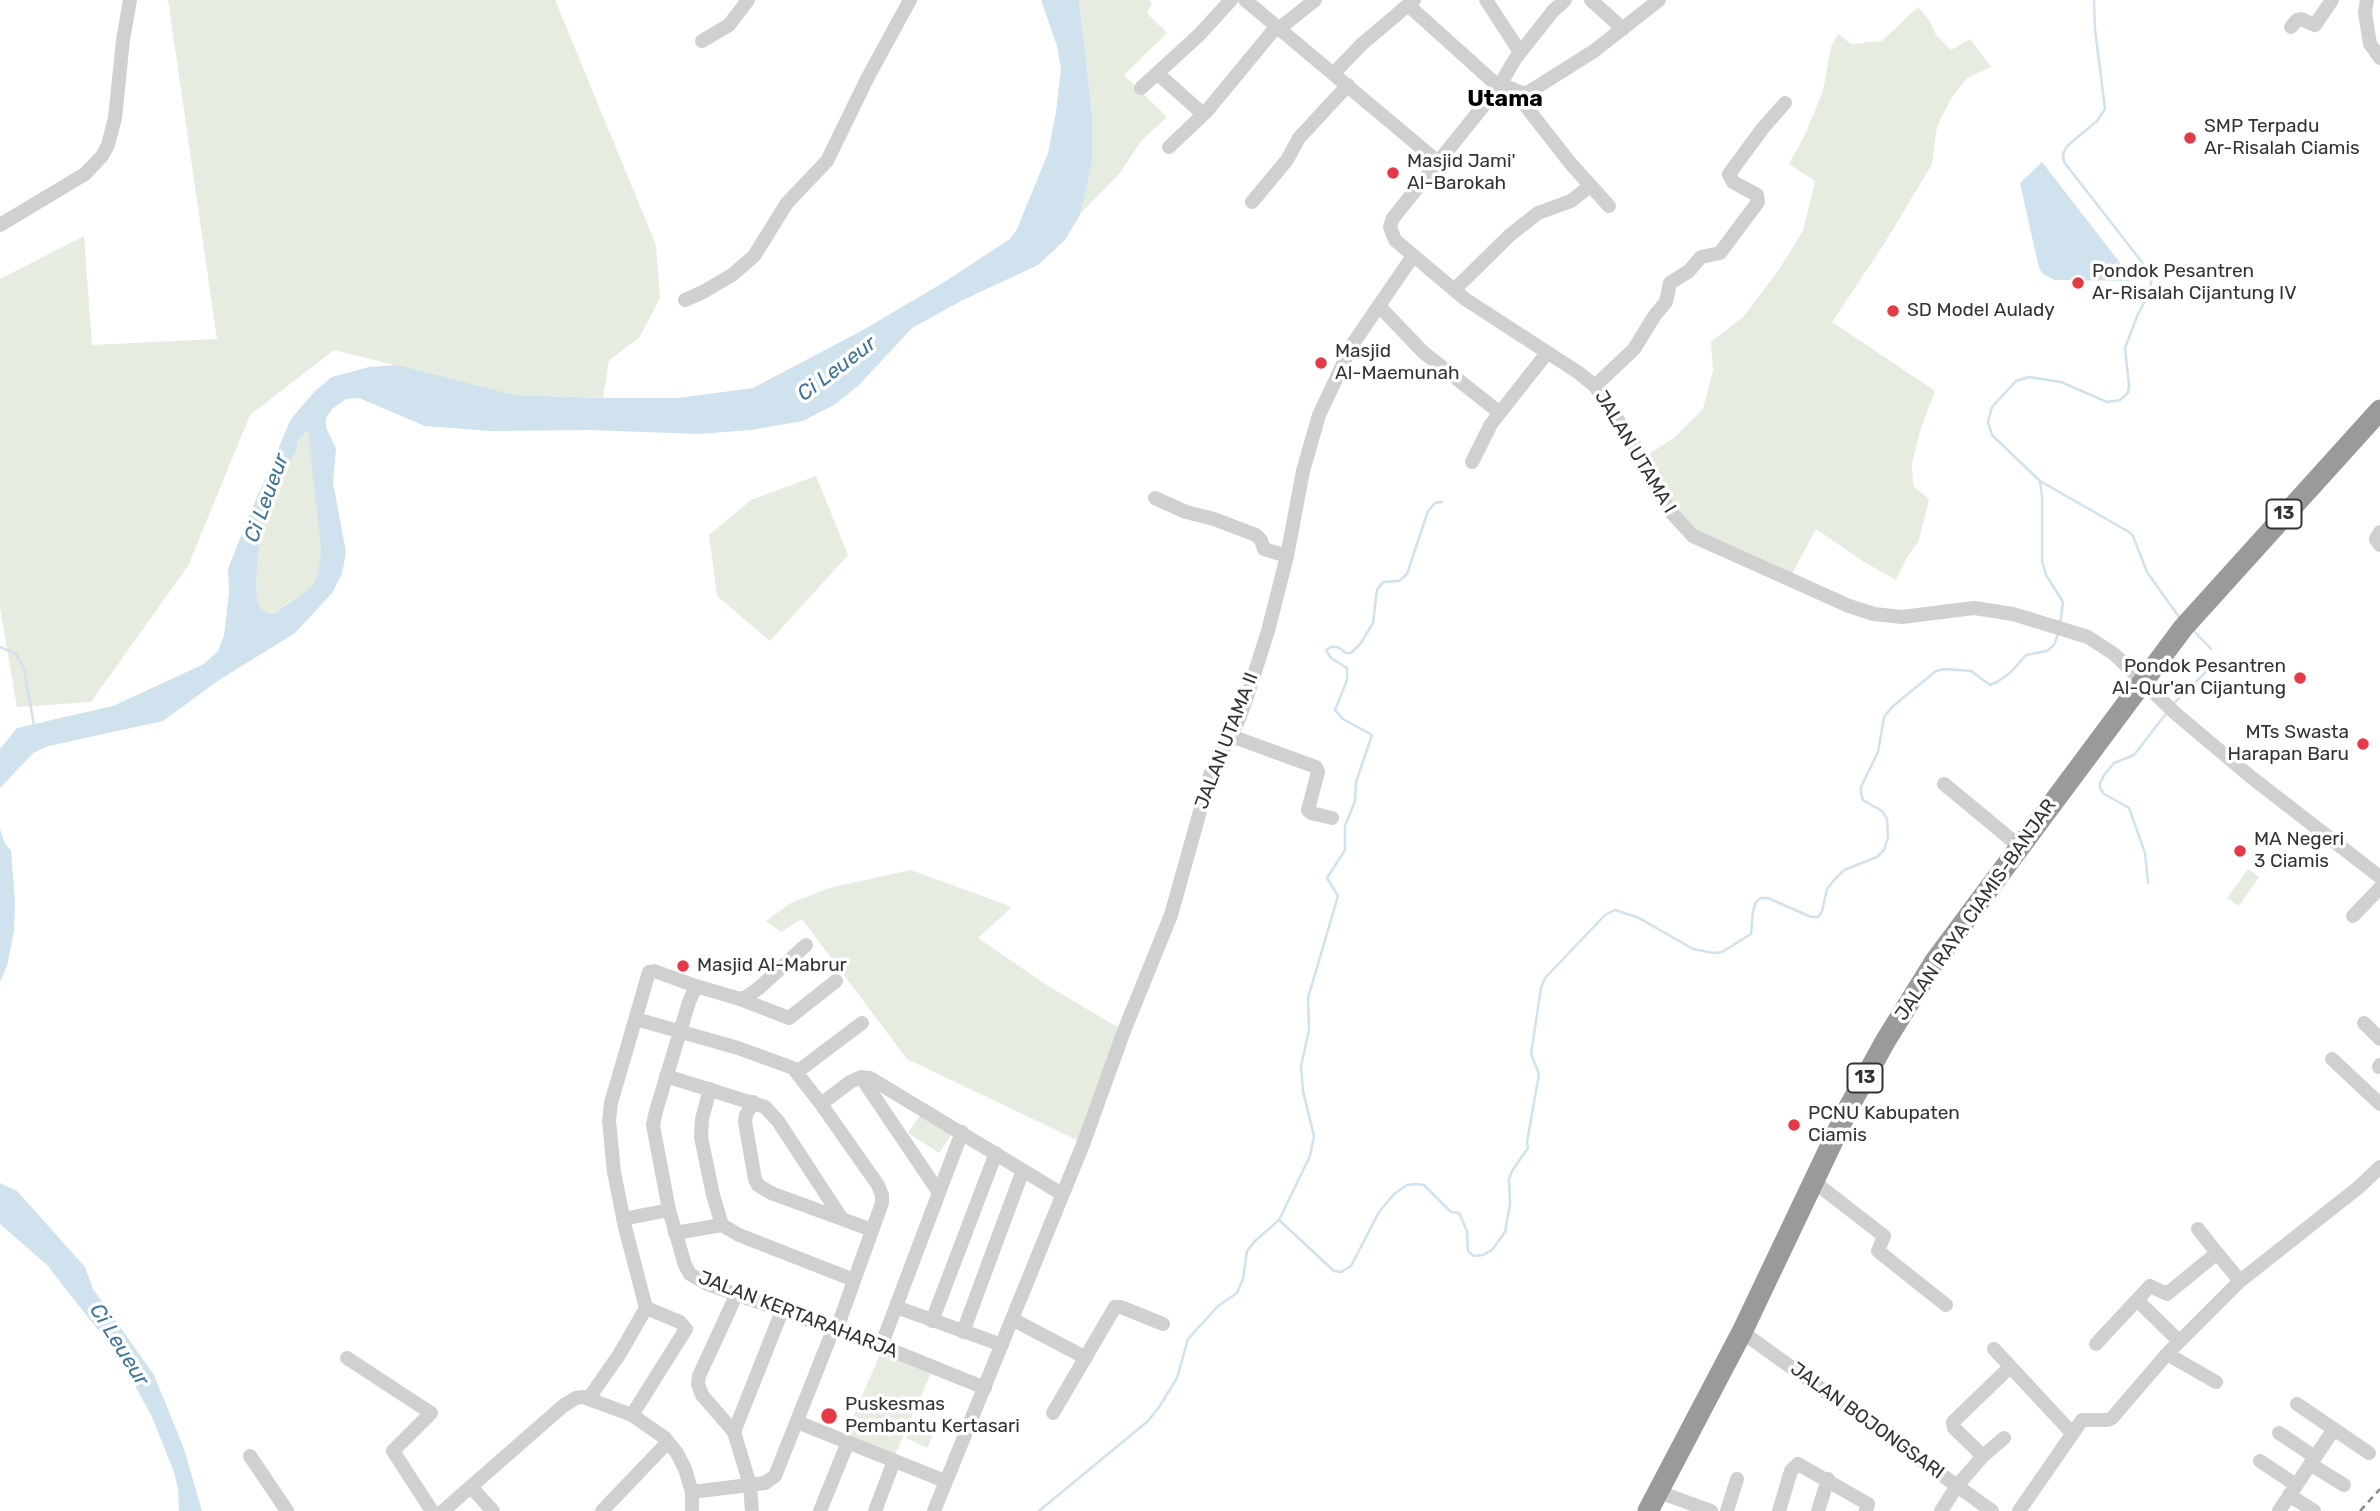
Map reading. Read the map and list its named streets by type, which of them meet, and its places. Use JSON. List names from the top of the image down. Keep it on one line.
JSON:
{"streets":{"highway":["13","JALAN RAYA CIAMIS-BANJAR"],"street":["JALAN UTAMA I","JALAN UTAMA II","JALAN KERTARAHARJA","JALAN BOJONGSARI"]},"crossings":[["JALAN UTAMA I","JALAN UTAMA II"],["JALAN UTAMA I","JALAN RAYA CIAMIS-BANJAR"],["JALAN UTAMA II","JALAN KERTARAHARJA"],["JALAN RAYA CIAMIS-BANJAR","JALAN BOJONGSARI"]],"districts":["Utama"],"water":["Ci Leueur"],"places":["SMP Terpadu Ar-Risalah Ciamis","Masjid Jami' Al-Barokah","Pondok Pesantren Ar-Risalah Cijantung IV","SD Model Aulady","Masjid Al-Maemunah","Pondok Pesantren Al-Qur'an Cijantung","MTs Swasta Harapan Baru","MA Negeri 3 Ciamis","Masjid Al-Mabrur","PCNU Kabupaten Ciamis","Puskesmas Pembantu Kertasari"]}
